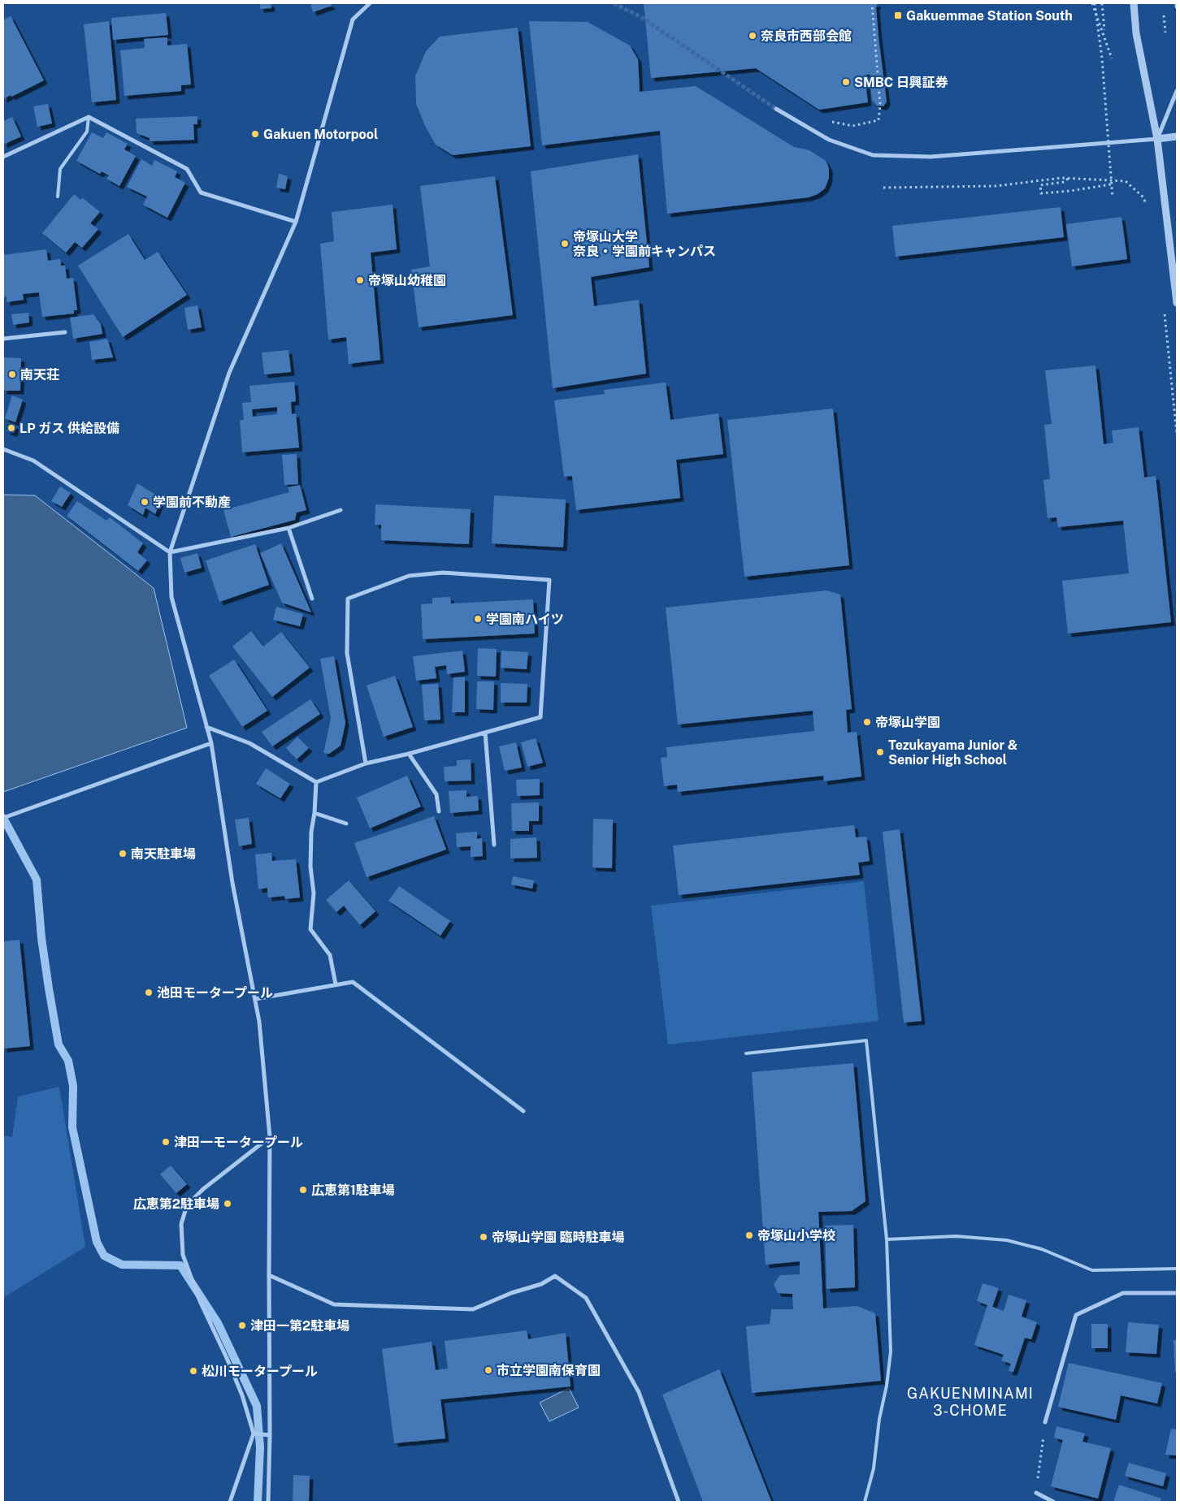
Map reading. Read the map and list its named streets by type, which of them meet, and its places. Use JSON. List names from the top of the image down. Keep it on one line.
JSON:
{"districts":["GAKUENMINAMI 3-CHOME"],"places":{"transit":["Gakuemmae Station South"],"other":["奈良市西部会館","SMBC 日興証券","Gakuen Motorpool","帝塚山大学 奈良・学園前キャンパス","帝塚山幼稚園","南天荘","LP ガス 供給設備","学園前不動産","学園南ハイツ","帝塚山学園","Tezukayama Junior & Senior High School","南天駐車場","池田モータープール","津田一モータープール","広恵第1駐車場","広恵第2駐車場","帝塚山小学校","帝塚山学園 臨時駐車場","津田一第2駐車場","市立学園南保育園","松川モータープール"]}}
